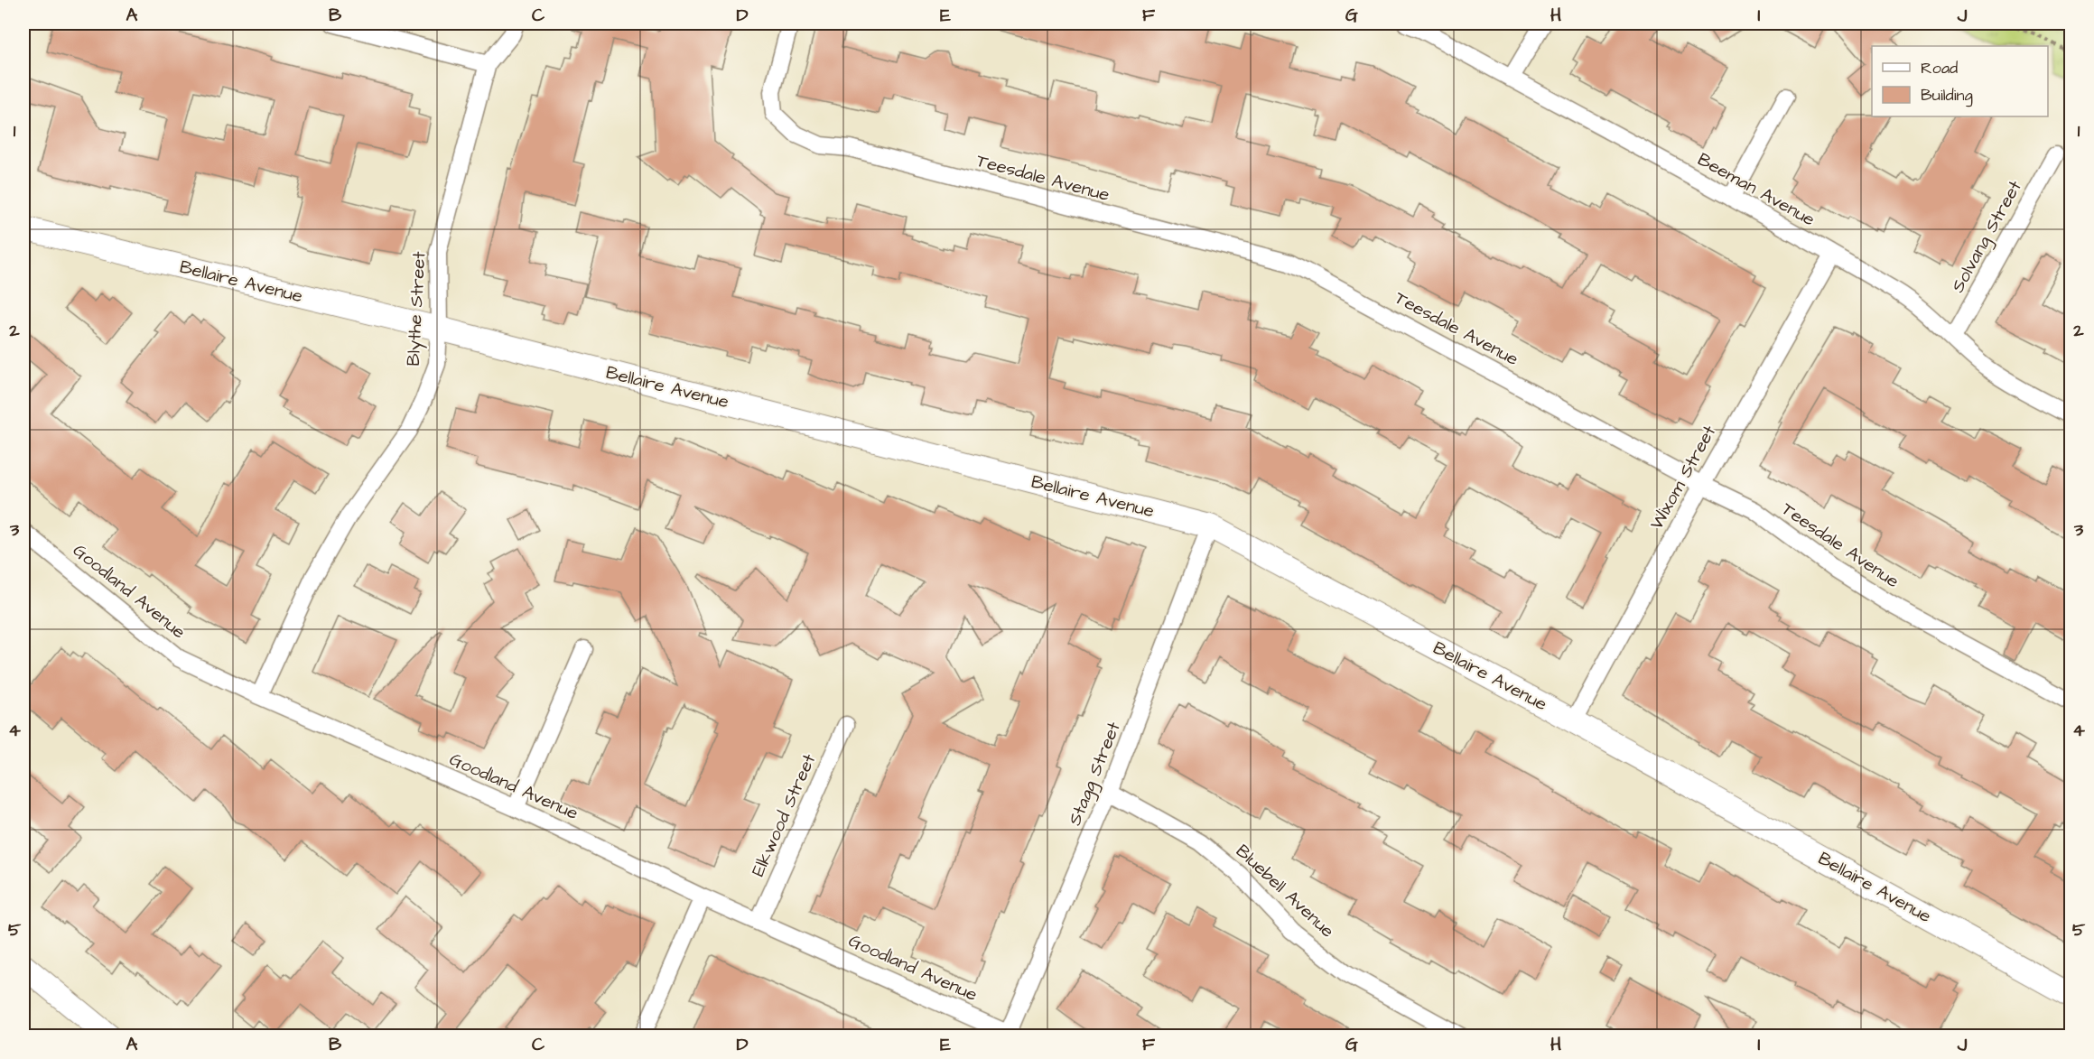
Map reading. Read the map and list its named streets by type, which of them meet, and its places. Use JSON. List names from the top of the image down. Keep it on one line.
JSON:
{"streets":{"street":["Teesdale Avenue","Beeman Avenue","Solvang Street","Bellaire Avenue","Blythe Street","Wixom Street","Goodland Avenue","Stagg Street","Elkwood Street","Bluebell Avenue"]},"crossings":[["Teesdale Avenue","Wixom Street"],["Beeman Avenue","Solvang Street"],["Beeman Avenue","Wixom Street"],["Bellaire Avenue","Blythe Street"],["Bellaire Avenue","Wixom Street"],["Bellaire Avenue","Stagg Street"],["Blythe Street","Goodland Avenue"],["Goodland Avenue","Stagg Street"],["Goodland Avenue","Elkwood Street"],["Stagg Street","Bluebell Avenue"]],"legend":["Road","Building"],"grid":{"columns":["A","B","C","D","E","F","G","H","I","J"],"rows":["1","2","3","4","5"]}}
